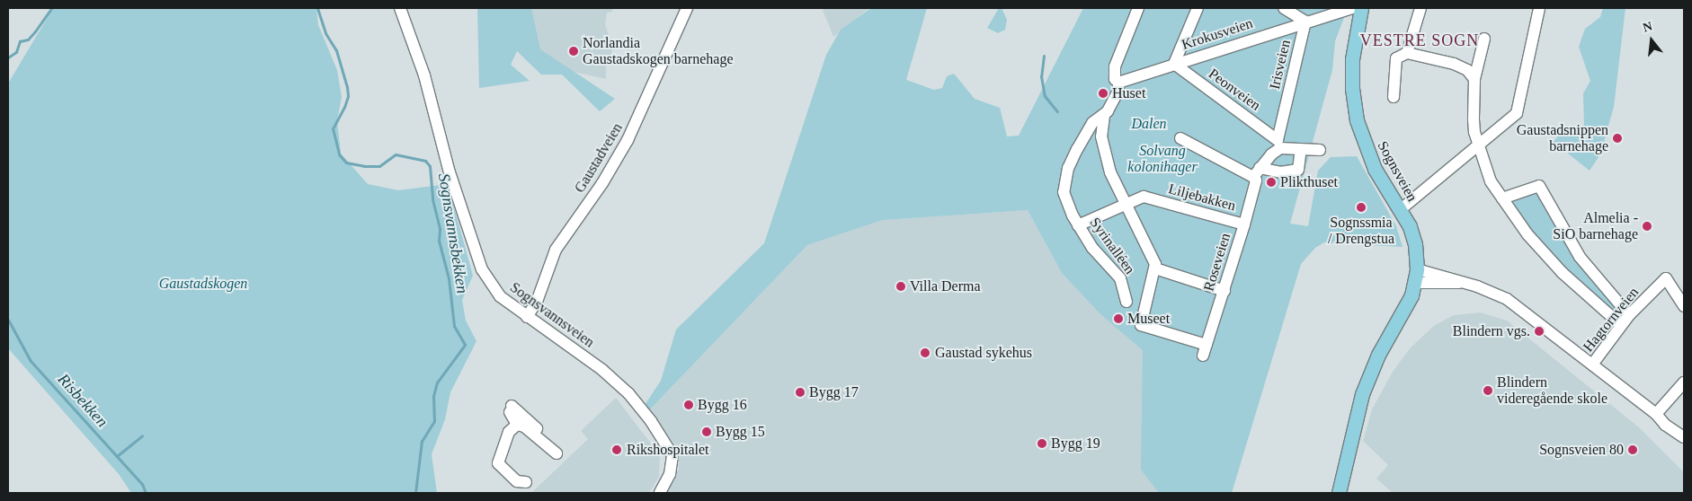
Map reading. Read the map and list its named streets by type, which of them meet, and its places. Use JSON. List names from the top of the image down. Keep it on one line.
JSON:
{"streets":{"main road":["Sognsveien"],"street":["Krokusveien","Irisveien","Peonveien","Gaustadveien","Liljebakken","Syrinalléen","Roseveien","Sognsvannsveien","Hagtornveien"]},"crossings":[["Krokusveien","Irisveien"],["Krokusveien","Peonveien"],["Irisveien","Peonveien"],["Gaustadveien","Sognsvannsveien"],["Liljebakken","Syrinalléen"],["Liljebakken","Roseveien"]],"districts":["VESTRE SOGN"],"water":["Sognsvannsbekken","Risbekken"],"parks":["Dalen","Solvang kolonihager","Gaustadskogen"],"places":["Norlandia Gaustadskogen barnehage","Huset","Gaustadsnippen barnehage","Plikthuset","Sognssmia / Drengstua","Almelia - SiO barnehage","Villa Derma","Museet","Blindern vgs.","Gaustad sykehus","Blindern videregående skole","Bygg 17","Bygg 16","Bygg 15","Bygg 19","Rikshospitalet","Sognsveien 80"],"north":"top"}
